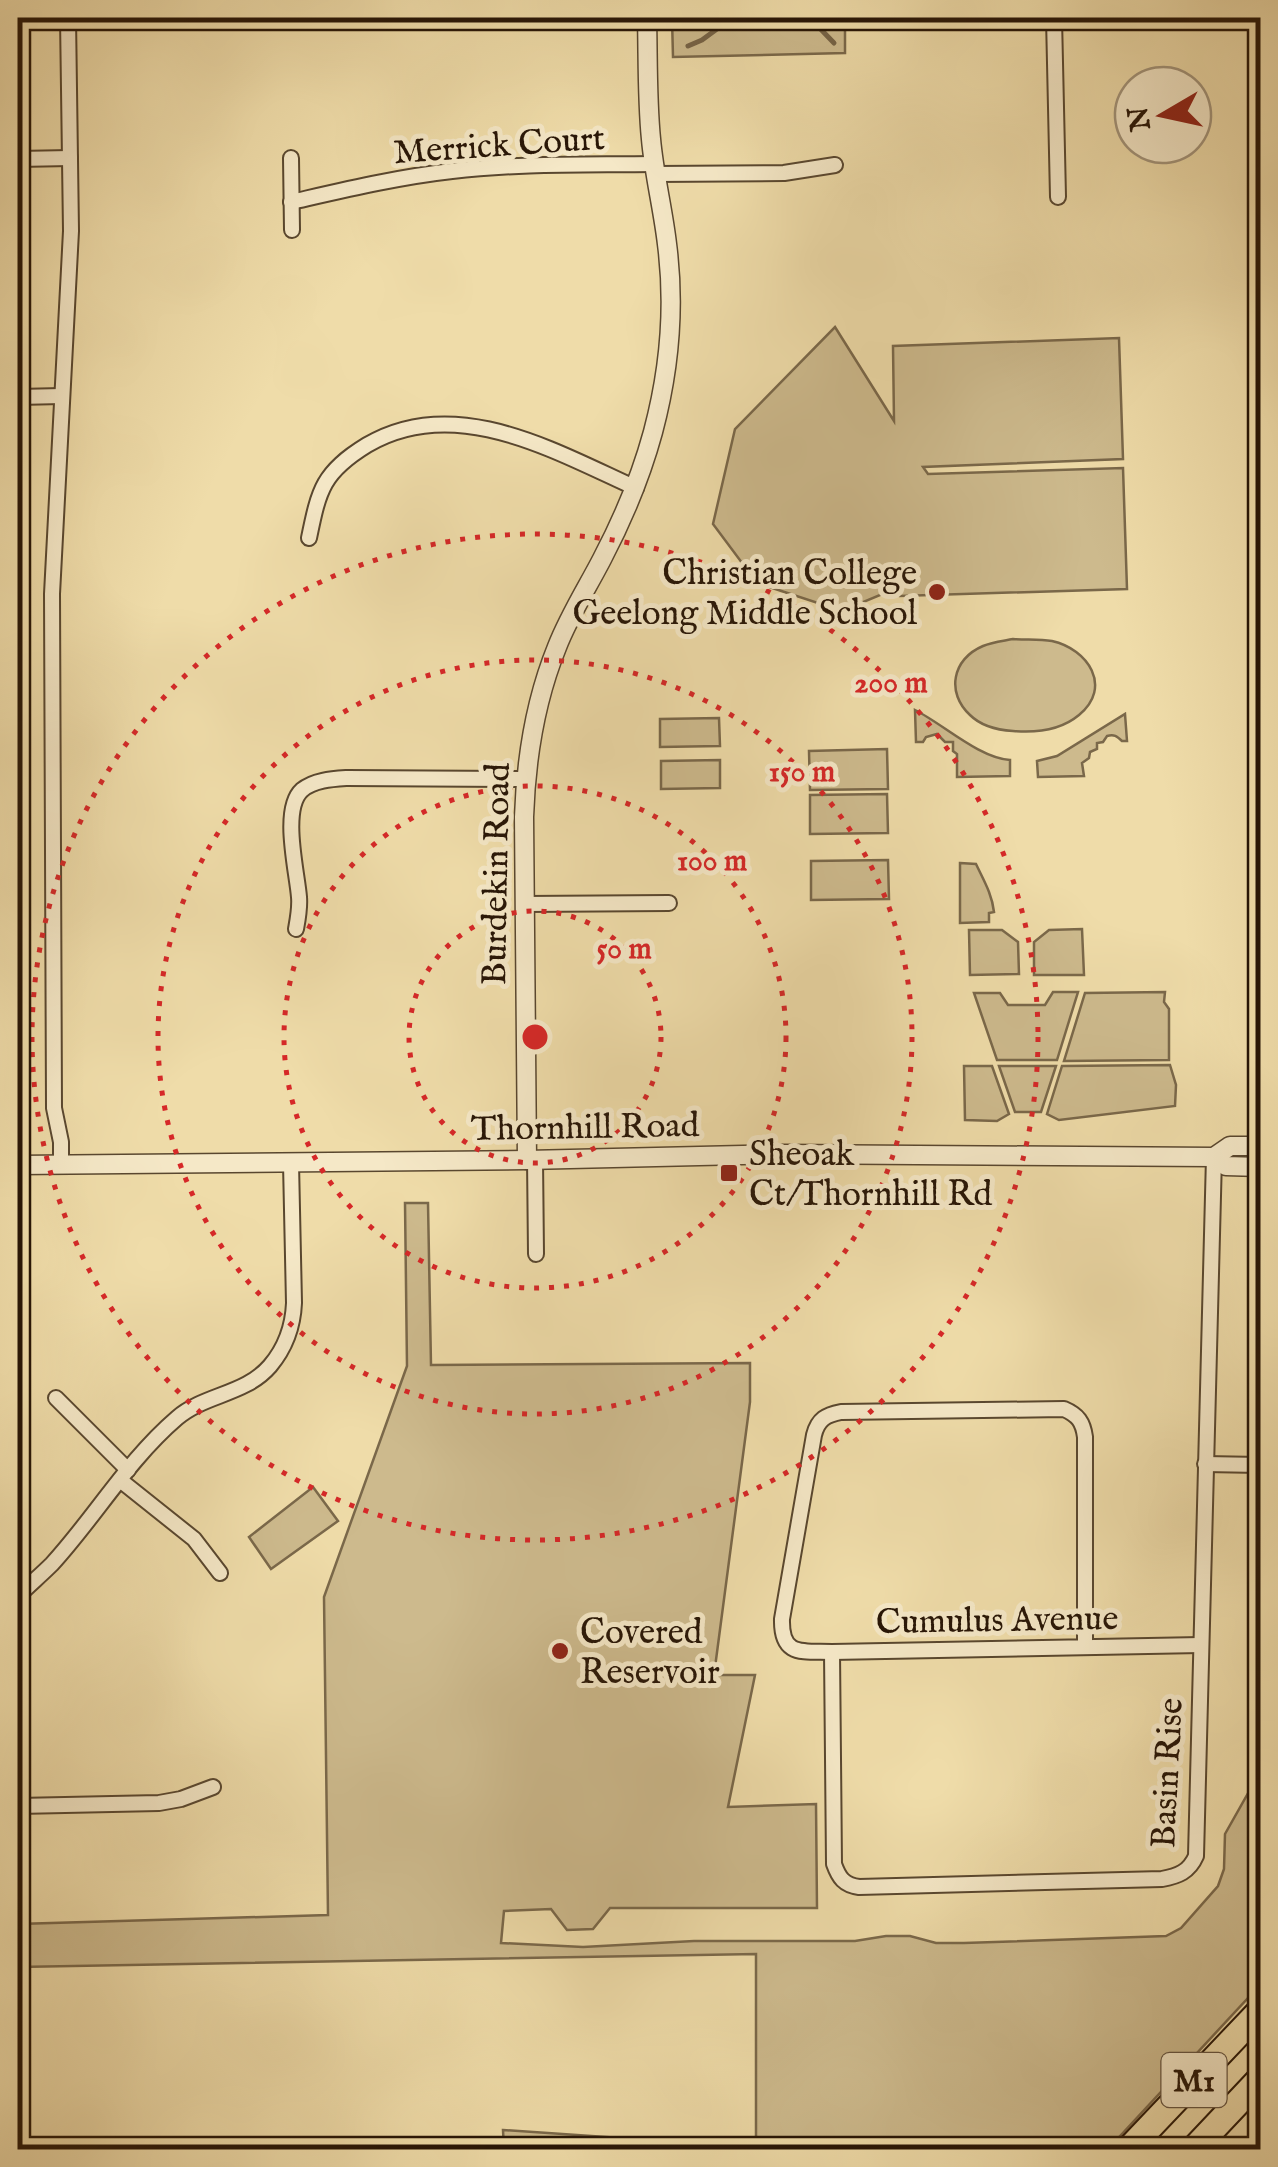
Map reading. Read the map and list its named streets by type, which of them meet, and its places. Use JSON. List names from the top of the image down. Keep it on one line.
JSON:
{"streets":{"highway":["M1"],"street":["Merrick Court","Burdekin Road","Thornhill Road","Cumulus Avenue","Basin Rise"]},"crossings":[["Merrick Court","Burdekin Road"],["Burdekin Road","Thornhill Road"],["Thornhill Road","Basin Rise"],["Cumulus Avenue","Basin Rise"]],"places":{"other":["Christian College Geelong Middle School","Covered Reservoir"],"transit":["Sheoak Ct/Thornhill Rd"]},"north":"left","rings":["200 m","150 m","100 m","50 m"]}
